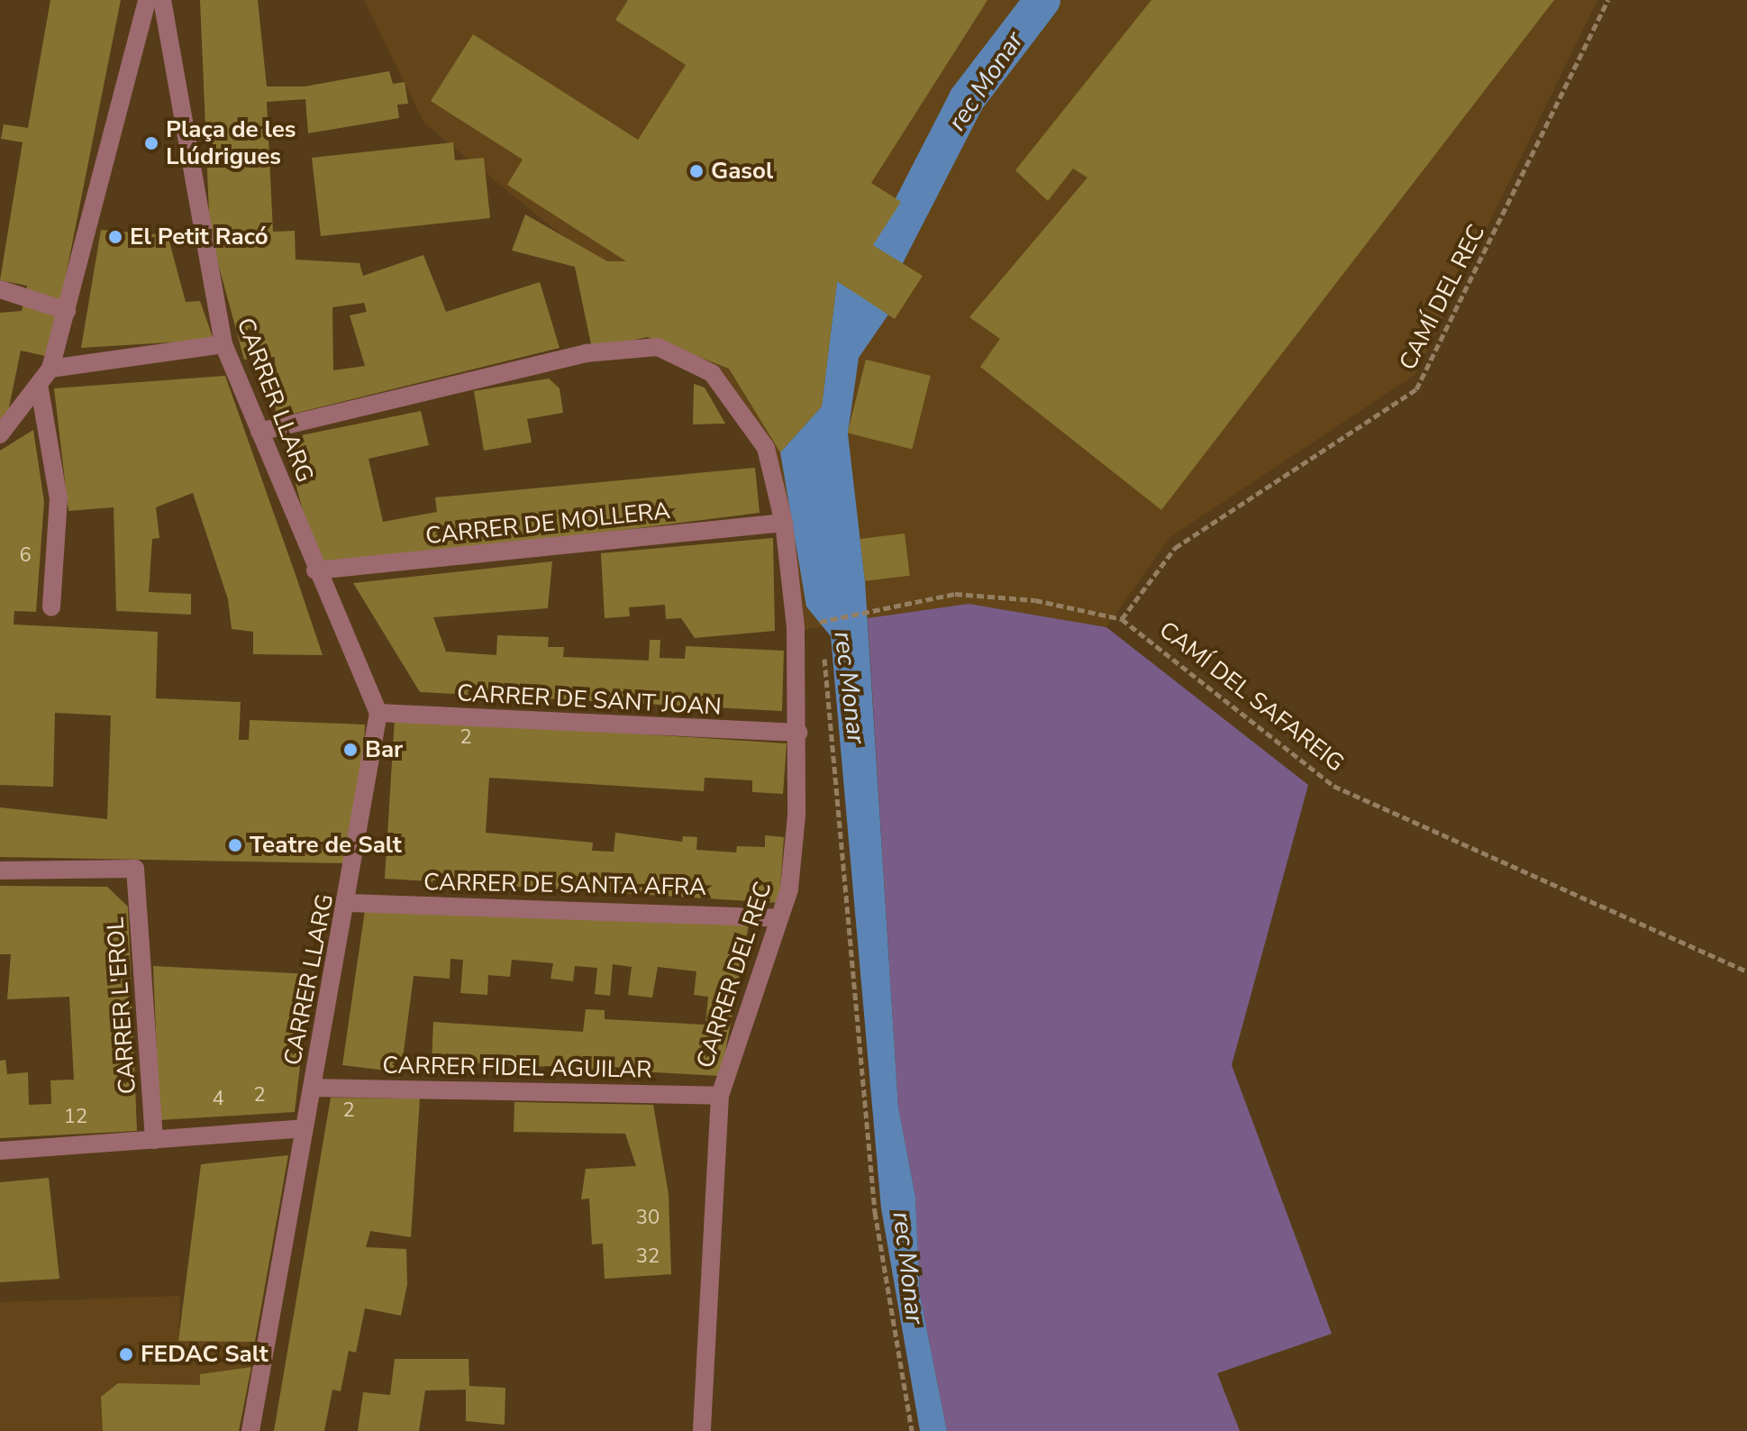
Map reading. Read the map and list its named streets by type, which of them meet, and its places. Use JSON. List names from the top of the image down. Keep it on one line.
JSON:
{"streets":{"street":["CARRER LLARG","CARRER DE MOLLERA","CARRER DE SANT JOAN","CARRER DE SANTA AFRA","CARRER DEL REC","CARRER L'EROL","CARRER FIDEL AGUILAR"],"path":["CAMÍ DEL REC","CAMÍ DEL SAFAREIG"]},"crossings":[["CAMÍ DEL REC","CAMÍ DEL SAFAREIG"],["CARRER LLARG","CARRER DE MOLLERA"],["CARRER LLARG","CARRER DE SANT JOAN"],["CARRER LLARG","CARRER DE SANTA AFRA"],["CARRER LLARG","CARRER DEL REC"],["CARRER LLARG","CARRER FIDEL AGUILAR"],["CARRER DE MOLLERA","CARRER DEL REC"],["CARRER DE SANT JOAN","CARRER DEL REC"],["CARRER DE SANTA AFRA","CARRER DEL REC"],["CARRER DEL REC","CARRER FIDEL AGUILAR"]],"water":["rec Monar"],"places":["Plaça de les Llúdrigues","Gasol","El Petit Racó","Bar","Teatre de Salt","FEDAC Salt"],"house_numbers":["6","2","2","4","2","12","30","32"]}
